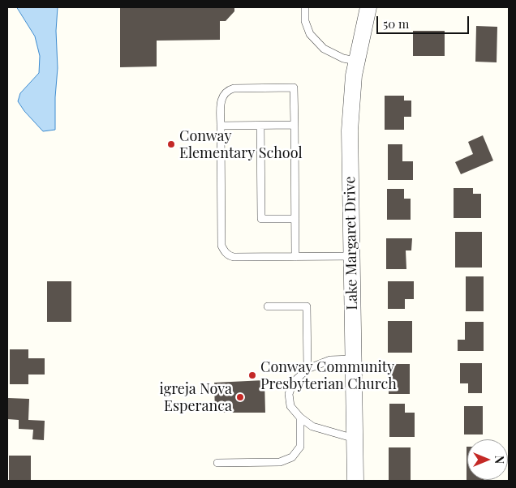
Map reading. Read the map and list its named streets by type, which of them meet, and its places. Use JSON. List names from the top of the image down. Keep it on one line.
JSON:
{"streets":{"street":["Lake Margaret Drive"]},"places":["Conway Elementary School","Conway Community Presbyterian Church","igreja Nova Esperanca"],"scale_bar":"50 m","north":"right"}
